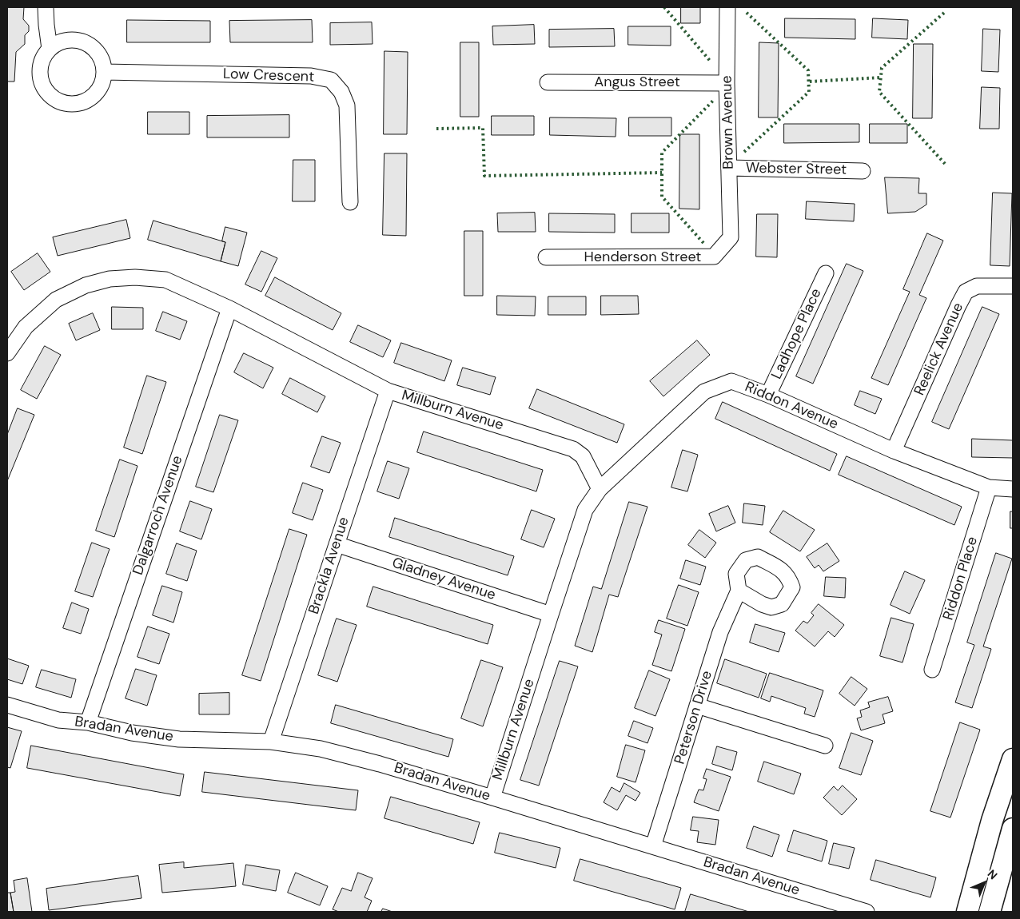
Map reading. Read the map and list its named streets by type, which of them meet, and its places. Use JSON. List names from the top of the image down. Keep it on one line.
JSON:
{"streets":{"street":["Low Crescent","Angus Street","Brown Avenue","Webster Street","Henderson Street","Ladhope Place","Reelick Avenue","Riddon Avenue","Millburn Avenue","Dalgarroch Avenue","Brackla Avenue","Riddon Place","Gladney Avenue","Peterson Drive","Bradan Avenue"]},"crossings":[["Angus Street","Brown Avenue"],["Brown Avenue","Webster Street"],["Brown Avenue","Henderson Street"],["Ladhope Place","Riddon Avenue"],["Reelick Avenue","Riddon Avenue"],["Riddon Avenue","Millburn Avenue"],["Riddon Avenue","Riddon Place"],["Millburn Avenue","Dalgarroch Avenue"],["Millburn Avenue","Brackla Avenue"],["Millburn Avenue","Gladney Avenue"],["Millburn Avenue","Bradan Avenue"],["Dalgarroch Avenue","Bradan Avenue"],["Brackla Avenue","Gladney Avenue"],["Brackla Avenue","Bradan Avenue"],["Peterson Drive","Bradan Avenue"]],"north":"top right"}
